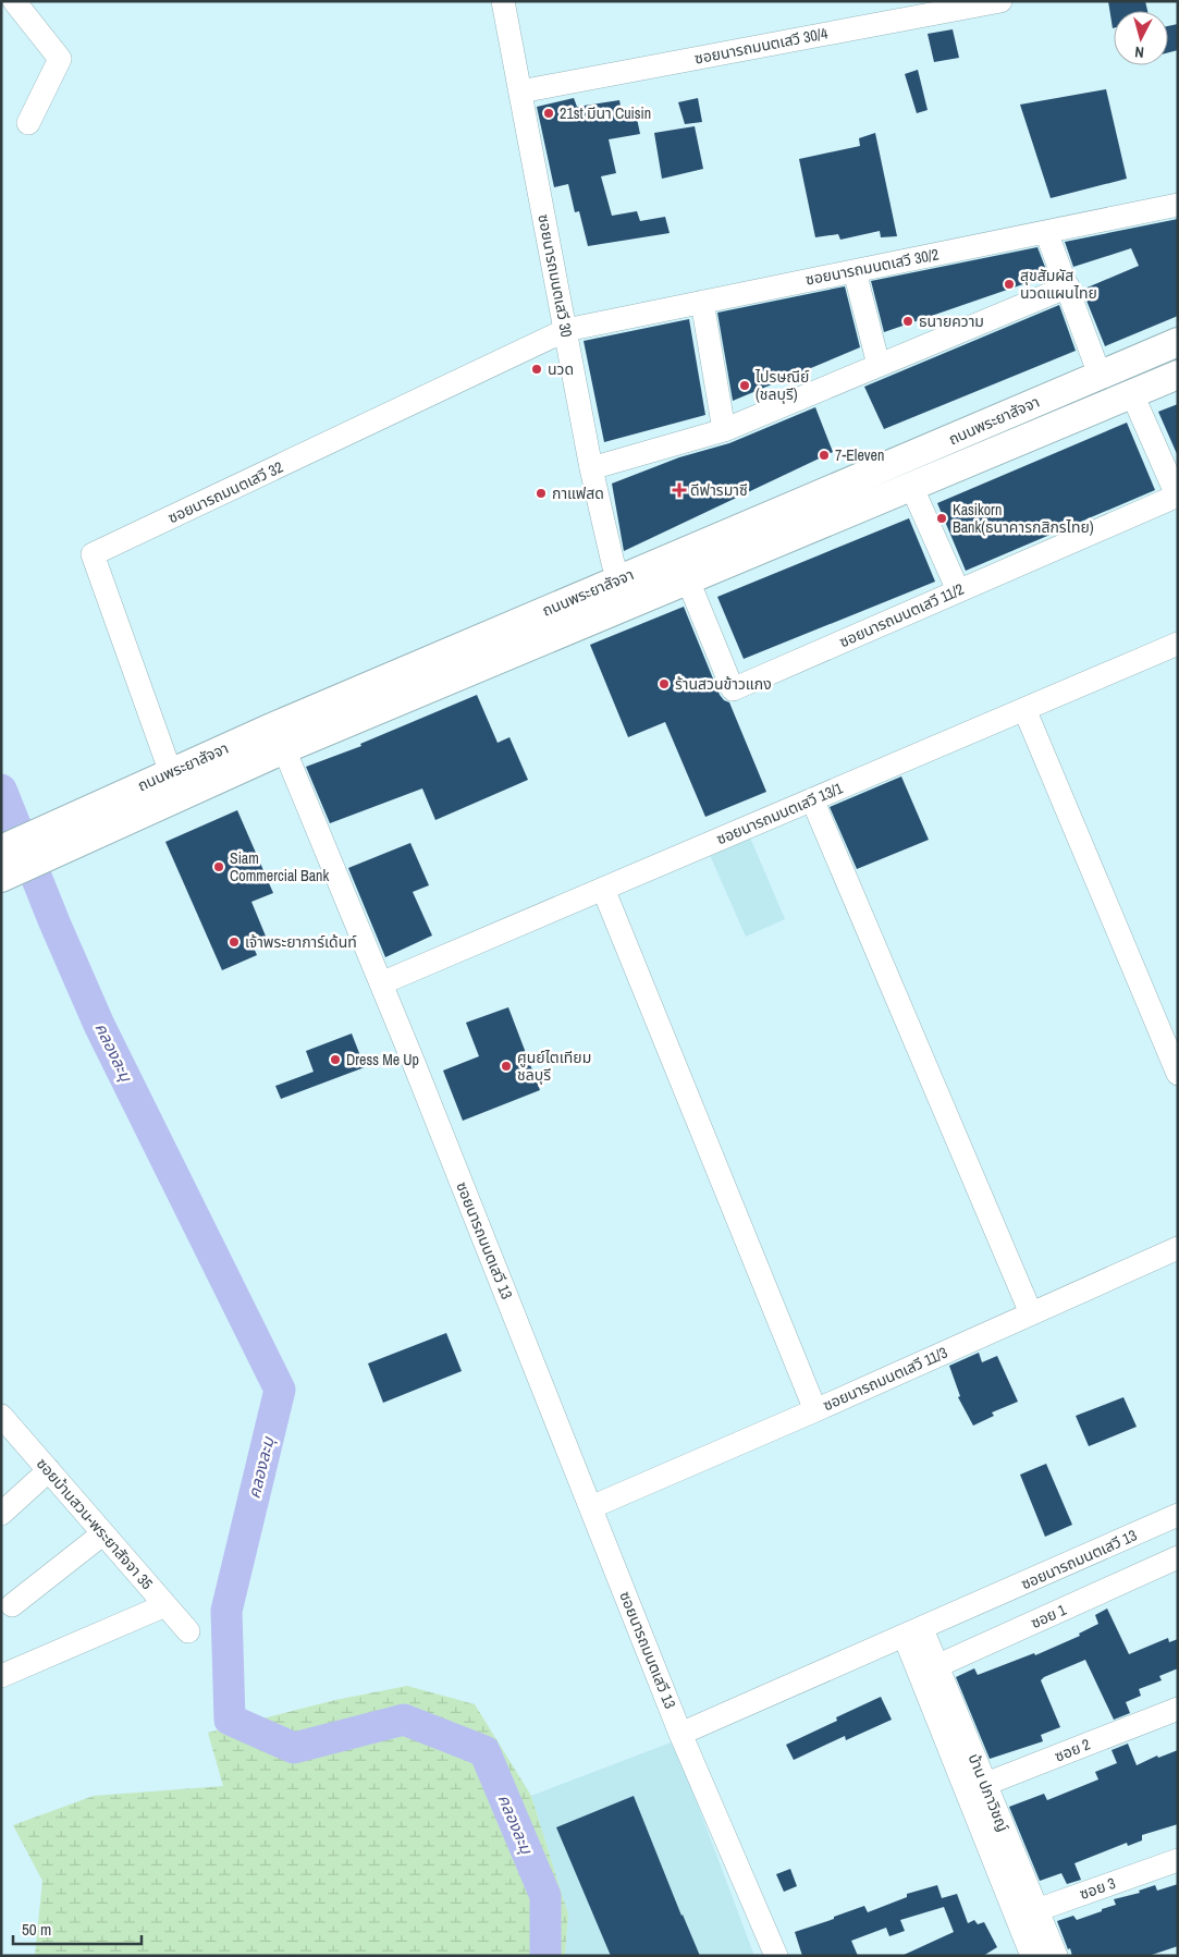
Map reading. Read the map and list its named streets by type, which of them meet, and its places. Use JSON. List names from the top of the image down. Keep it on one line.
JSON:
{"streets":{"main road":["ถนนพระยาสัจจา"],"street":["ซอยนารถมนตเสวี 30/4","ซอยนารถมนตเสวี 30/2","ซอยนารถมนตเสวี 30","ซอยนารถมนตเสวี 32","ซอยนารถมนตเสวี 11/2","ซอยนารถมนตเสวี 13/1","ซอยนารถมนตเสวี 13","ซอยนารถมนตเสวี 11/3","ซอยบ้านสวน-พระยาสัจจา 35","ซอย 1","ซอย 2","บ้าน ปภาวิชญ์","ซอย 3"]},"crossings":[["ซอยนารถมนตเสวี 30/4","ซอยนารถมนตเสวี 30"],["ซอยนารถมนตเสวี 30/2","ซอยนารถมนตเสวี 30"],["ซอยนารถมนตเสวี 30/2","ซอยนารถมนตเสวี 32"],["ซอยนารถมนตเสวี 30","ถนนพระยาสัจจา"],["ซอยนารถมนตเสวี 30","ซอยนารถมนตเสวี 32"],["ถนนพระยาสัจจา","ซอยนารถมนตเสวี 32"],["ถนนพระยาสัจจา","ซอยนารถมนตเสวี 11/2"],["ถนนพระยาสัจจา","ซอยนารถมนตเสวี 13"],["ซอยนารถมนตเสวี 13/1","ซอยนารถมนตเสวี 13"],["ซอยนารถมนตเสวี 13","ซอยนารถมนตเสวี 11/3"],["ซอยนารถมนตเสวี 13","บ้าน ปภาวิชญ์"],["ซอย 1","บ้าน ปภาวิชญ์"],["ซอย 2","บ้าน ปภาวิชญ์"],["บ้าน ปภาวิชญ์","ซอย 3"]],"water":["คลองละมุ"],"places":{"other":["21st มีนา Cuisin","สุขสัมผัส นวดแผนไทย","ธนายความ","นวด","ไปรษณีย์ (ชลบุรี)","7-Eleven","กาแฟสด","Kasikorn Bank(ธนาคารกสิกรไทย)","ร้านสวนข้าวแกง","Siam Commercial Bank","เจ้าพระยาการ์เด้นท์","Dress Me Up","ศูนย์ไตเทียม ชลบุรี"],"health":["ดีฟารมาซี"]},"scale_bar":"50 m","north":"bottom"}
